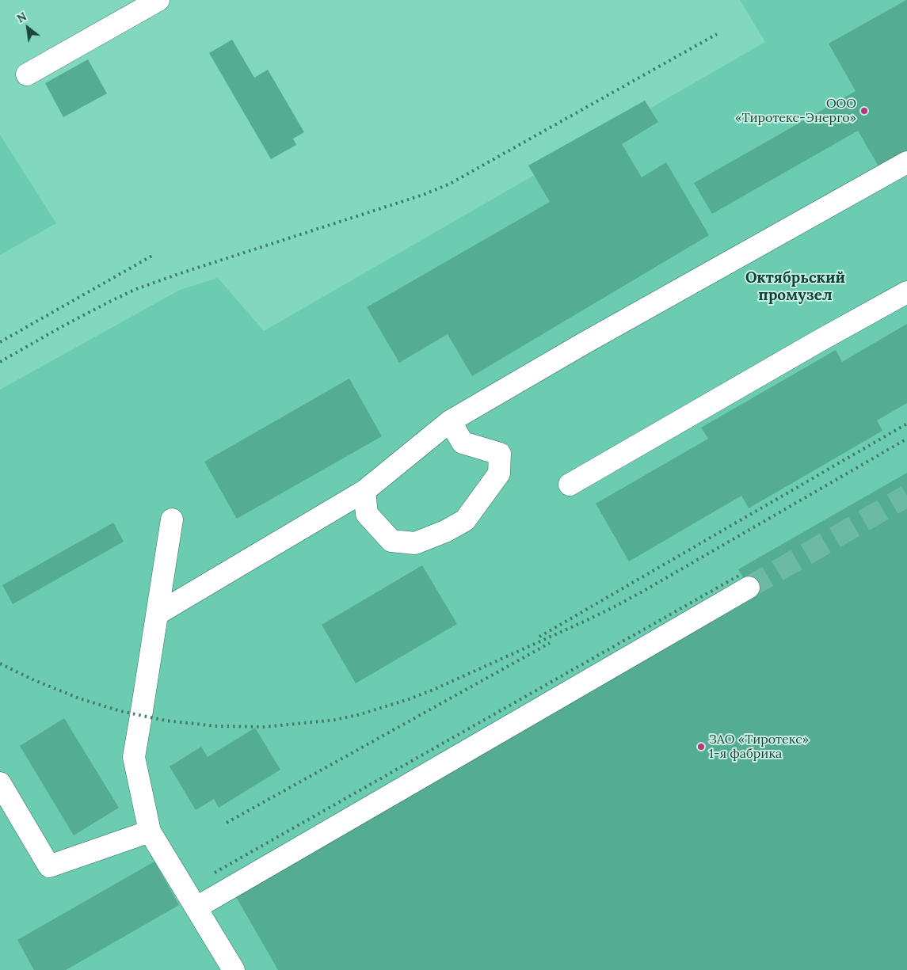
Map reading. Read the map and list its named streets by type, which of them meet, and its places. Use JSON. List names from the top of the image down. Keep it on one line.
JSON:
{"districts":["Октябрьский промузел"],"places":["ООО «Тиротекс-Энерго»","ЗАО «Тиротекс» 1-я фабрика"],"north":"top left"}
